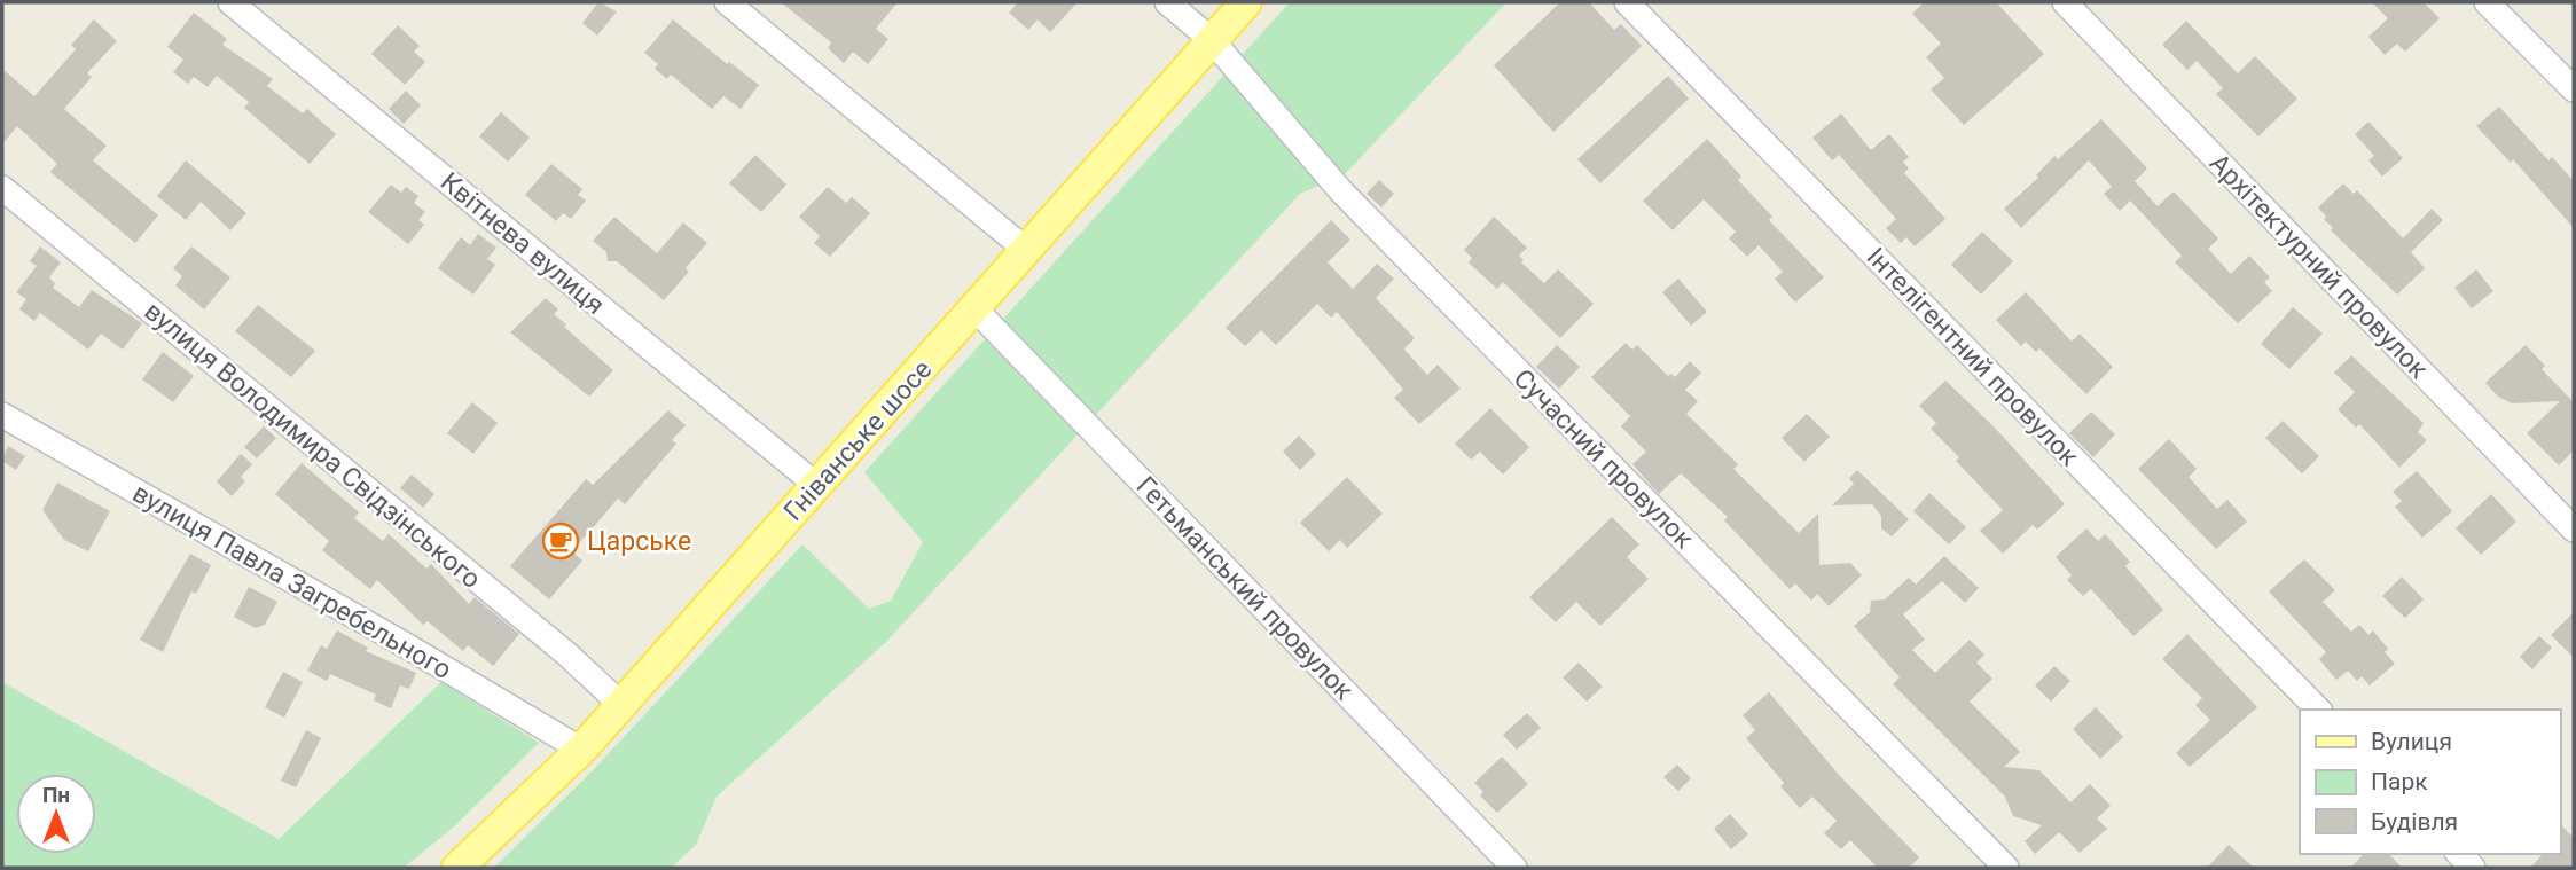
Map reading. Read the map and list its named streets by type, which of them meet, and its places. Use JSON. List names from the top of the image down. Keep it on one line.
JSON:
{"streets":{"main road":["Гніванське шосе"],"street":["Квітнева вулиця","Архітектурний провулок","Інтелігентний провулок","вулиця Володимира Свідзінського","Сучасний провулок","вулиця Павла Загребельного","Гетьманський провулок"]},"crossings":[["Квітнева вулиця","Гніванське шосе"],["Гніванське шосе","вулиця Володимира Свідзінського"],["Гніванське шосе","Сучасний провулок"],["Гніванське шосе","вулиця Павла Загребельного"],["Гніванське шосе","Гетьманський провулок"]],"places":{"cafe":["Царське"]},"legend":["Вулиця","Парк","Будівля"],"north":"top"}
